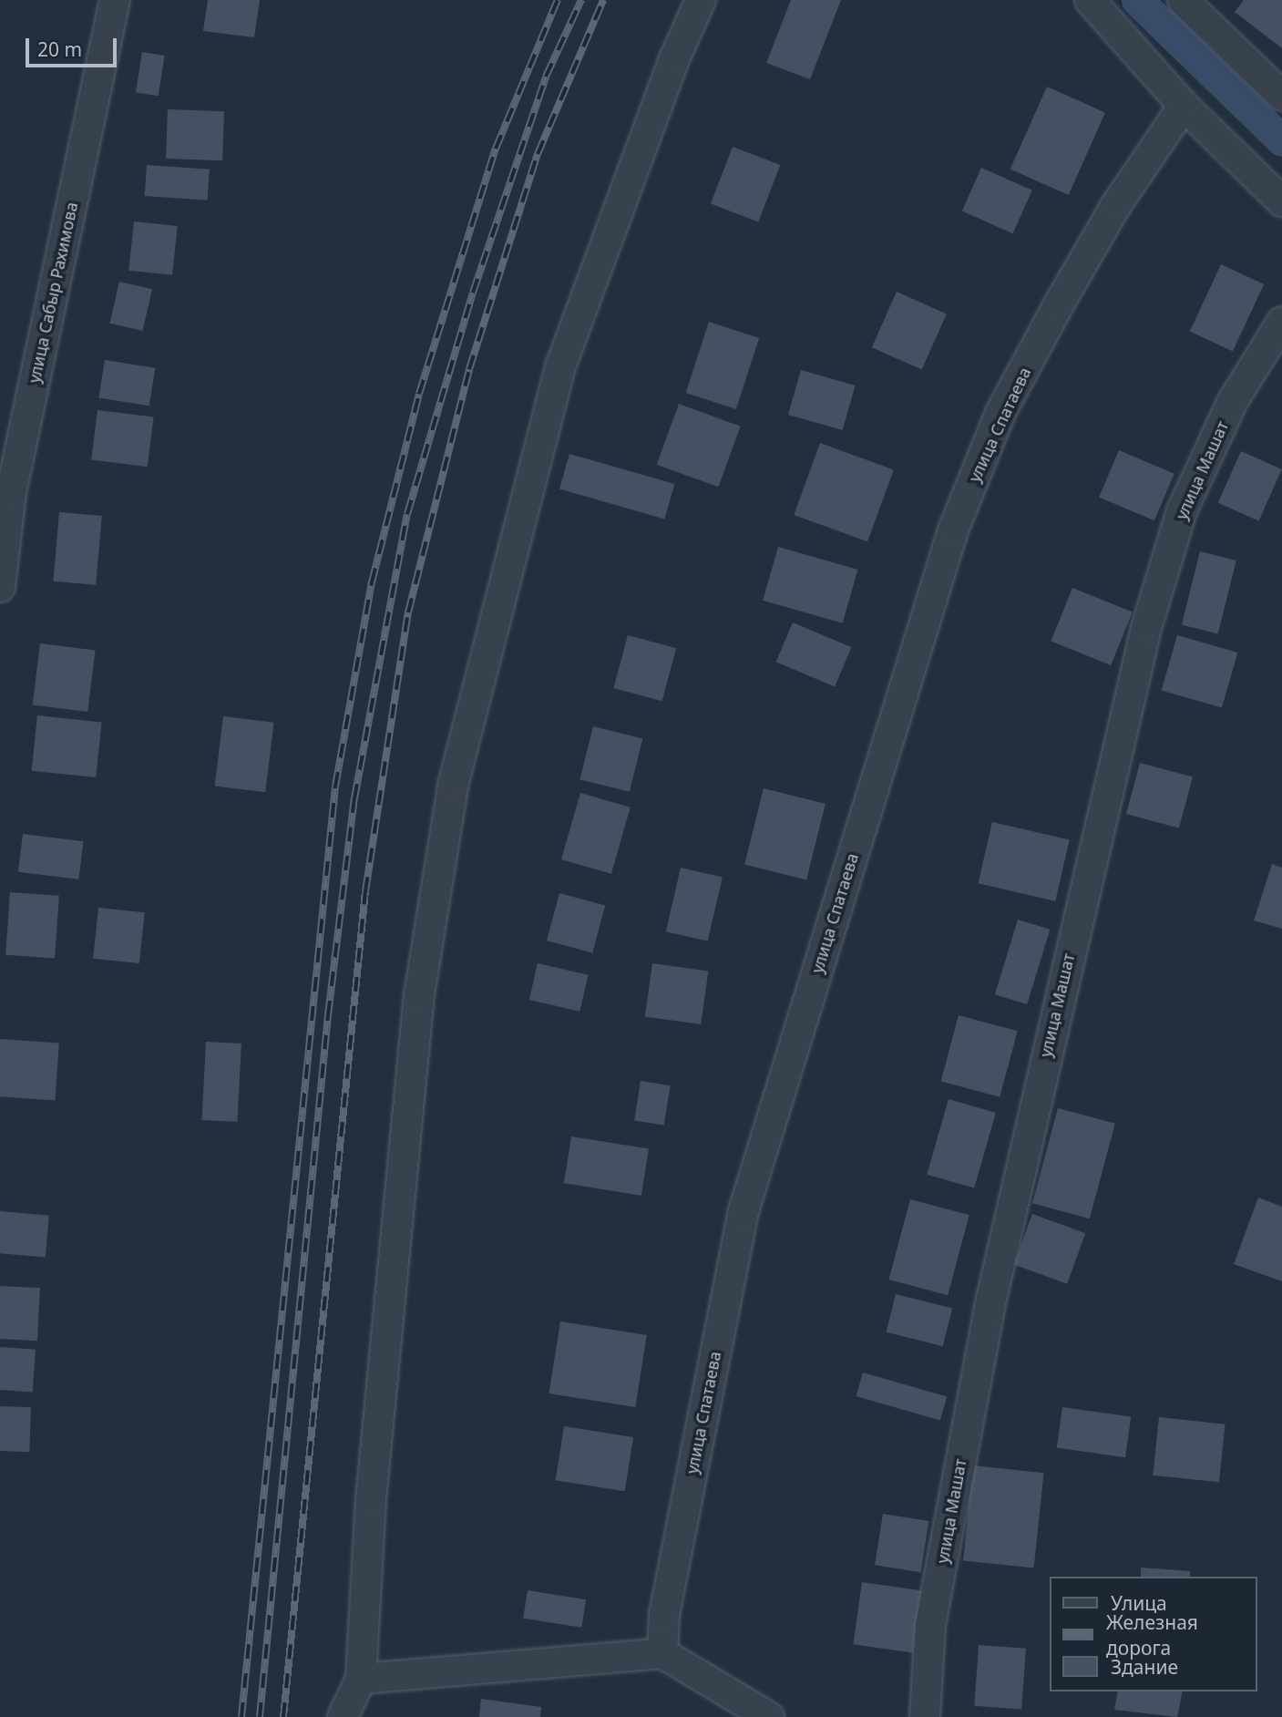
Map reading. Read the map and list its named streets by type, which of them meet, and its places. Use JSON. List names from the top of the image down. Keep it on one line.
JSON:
{"streets":{"street":["улица Сабыр Рахимова","улица Спатаева","улица Машат"]},"legend":["Улица","Железная дорога","Здание"],"scale_bar":"20 m"}
